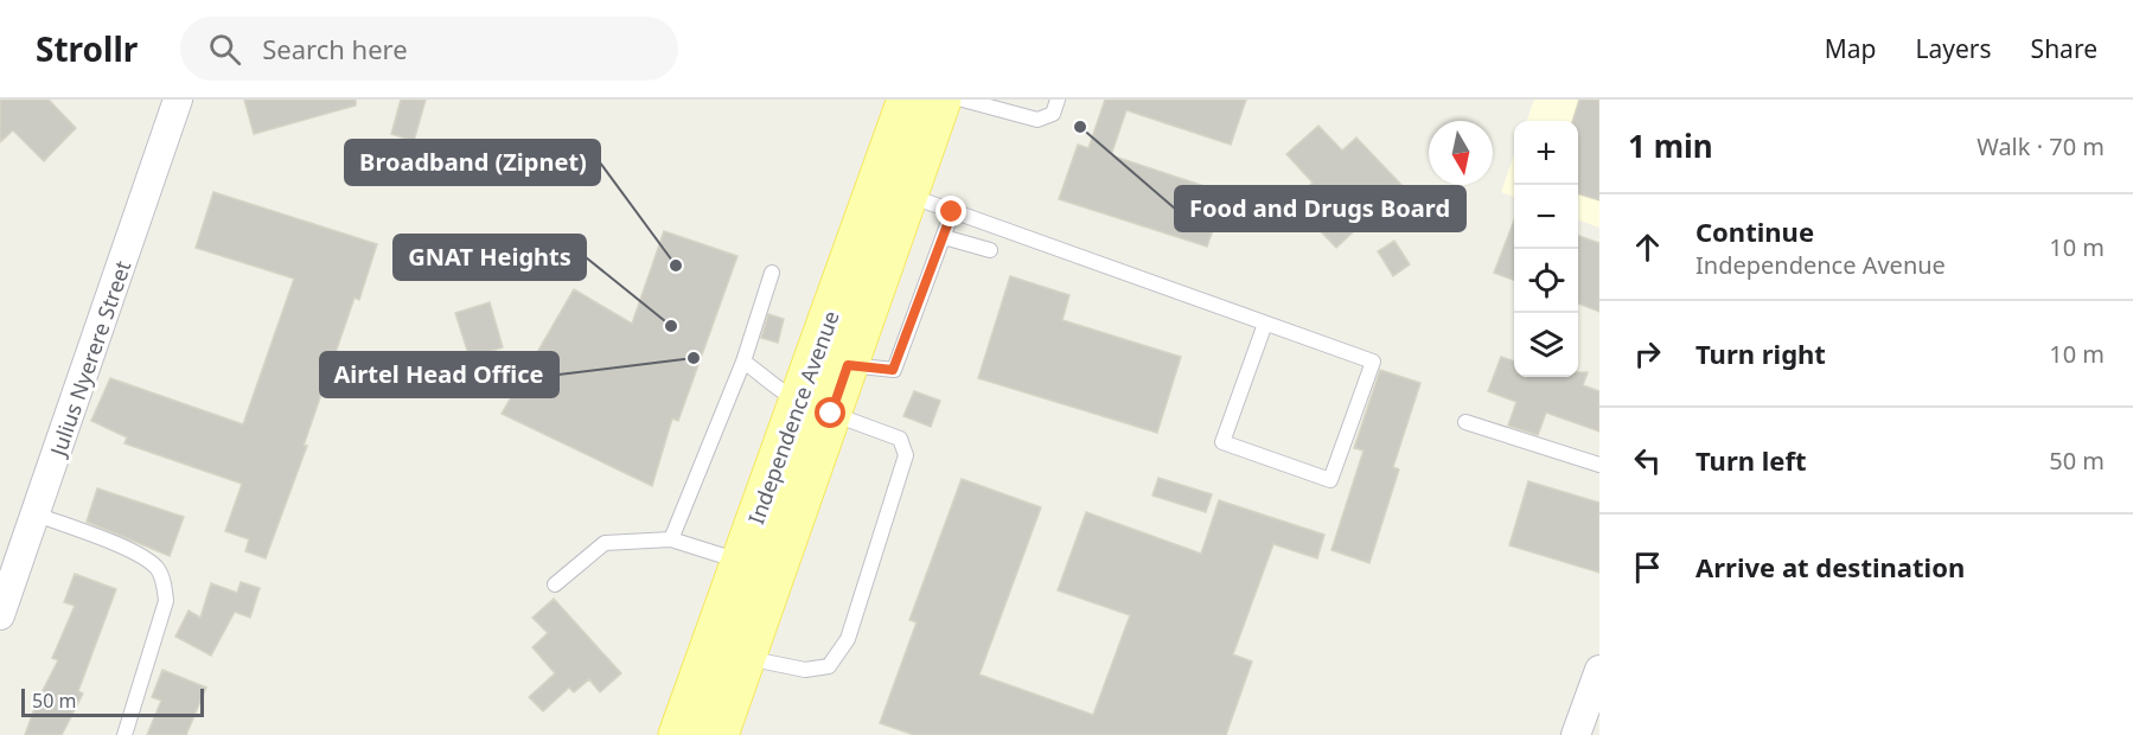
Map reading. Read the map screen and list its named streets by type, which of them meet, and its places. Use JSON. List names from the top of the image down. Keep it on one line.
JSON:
{"streets":{"main road":["Independence Avenue"],"street":["Julius Nyerere Street"]},"places":["Food and Drugs Board","Broadband (Zipnet)","GNAT Heights","Airtel Head Office"],"scale_bar":"50 m","north":"bottom","page":{"header":"Strollr","search":"Search here","nav":["Map","Layers","Share"],"heading":["1 min","Walk · 70 m"],"map_buttons":["+","−"],"list":[["Continue","Independence Avenue","10 m"],["Turn right","10 m"],["Turn left","50 m"],"Arrive at destination"],"scale":"50 m"}}
